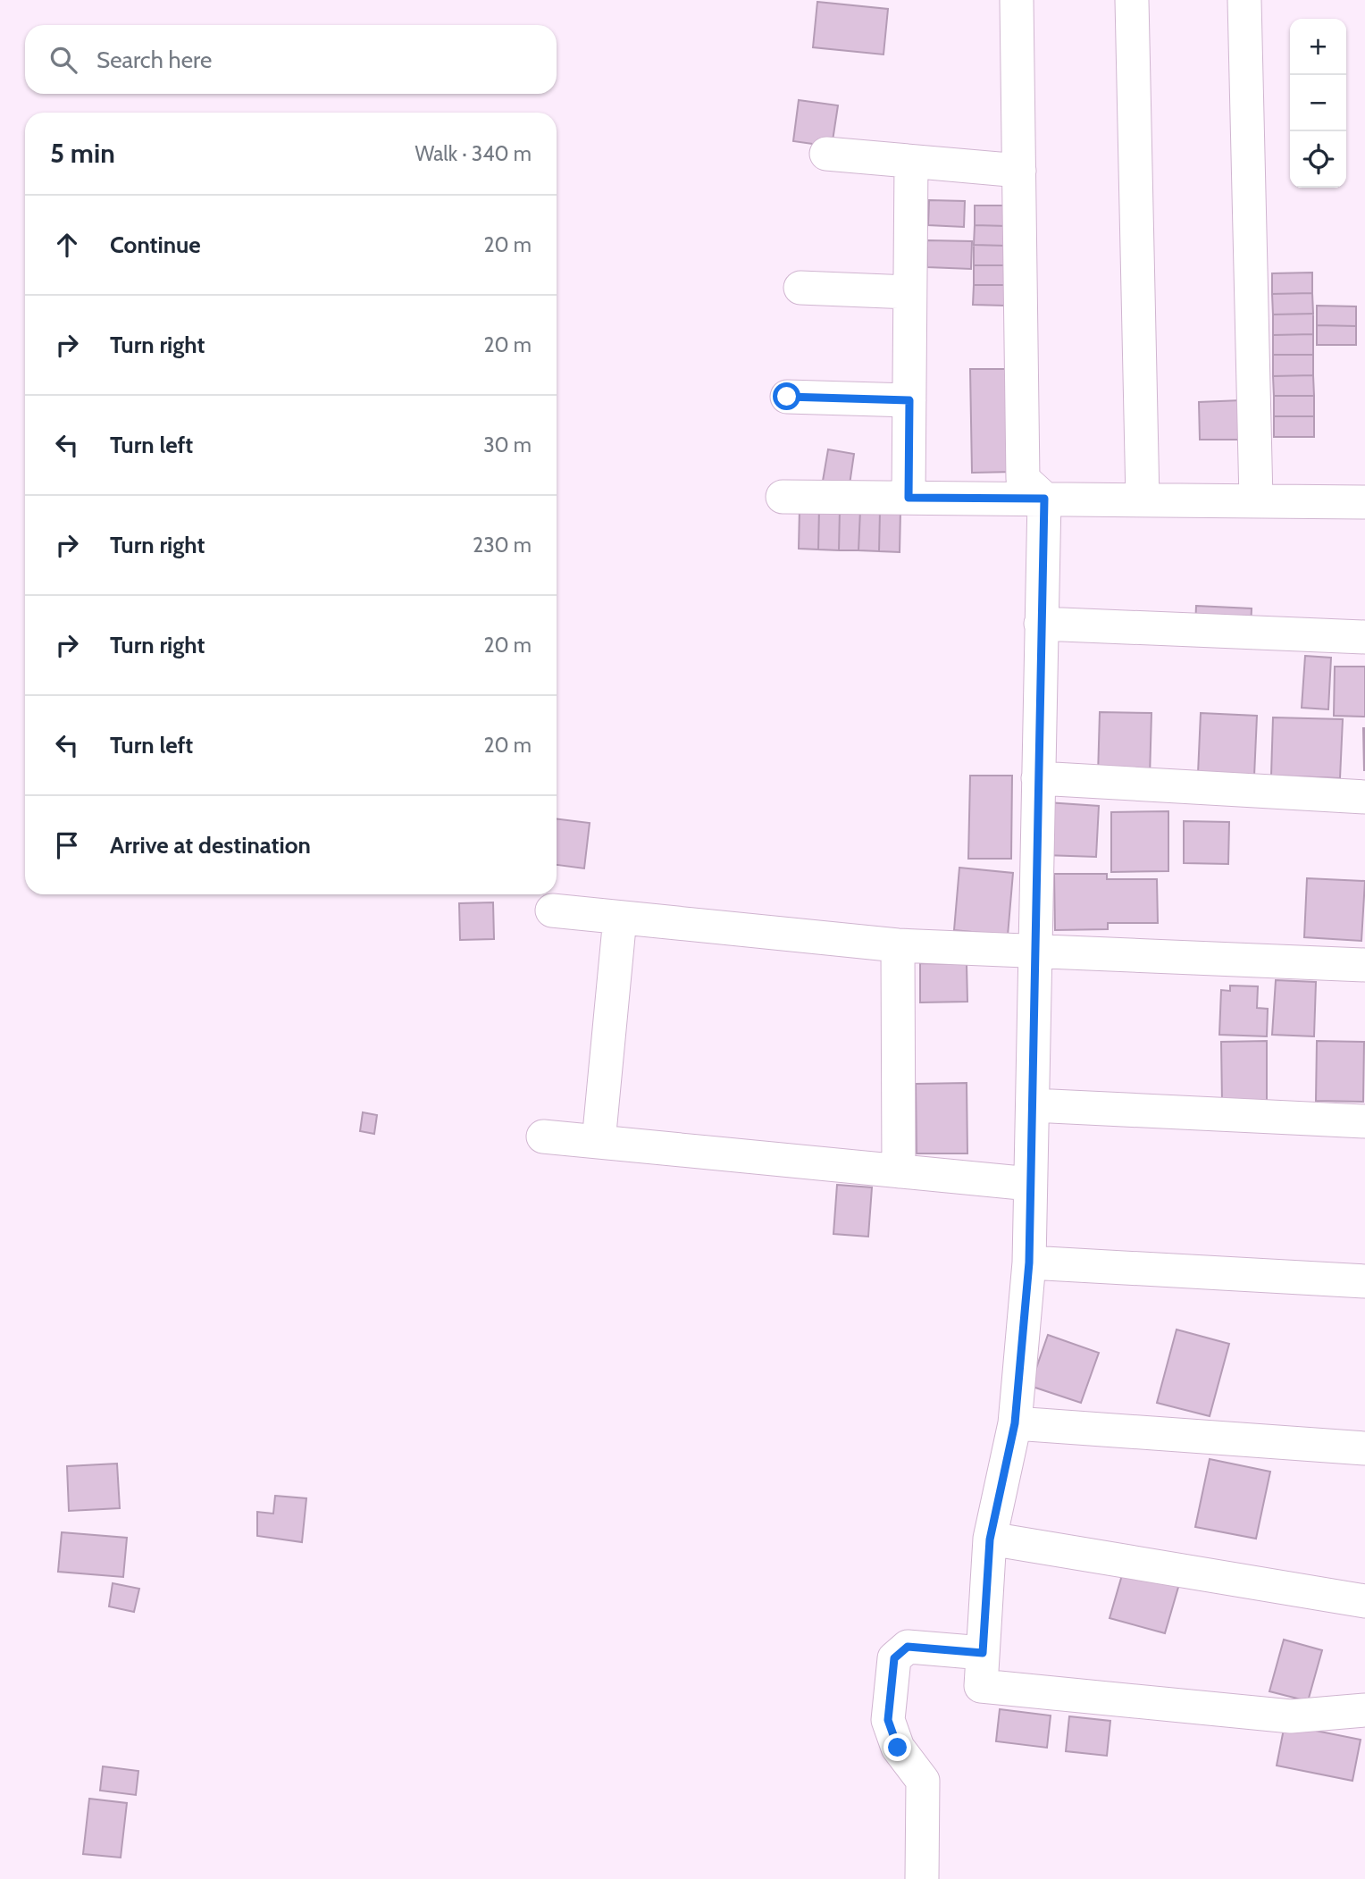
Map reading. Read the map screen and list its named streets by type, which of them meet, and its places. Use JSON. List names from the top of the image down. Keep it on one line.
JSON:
{"page":{"map_buttons":["+","−"],"search":"Search here","heading":["5 min","Walk · 340 m"],"list":[["Continue","20 m"],["Turn right","20 m"],["Turn left","30 m"],["Turn right","230 m"],["Turn right","20 m"],["Turn left","20 m"],"Arrive at destination"]}}
